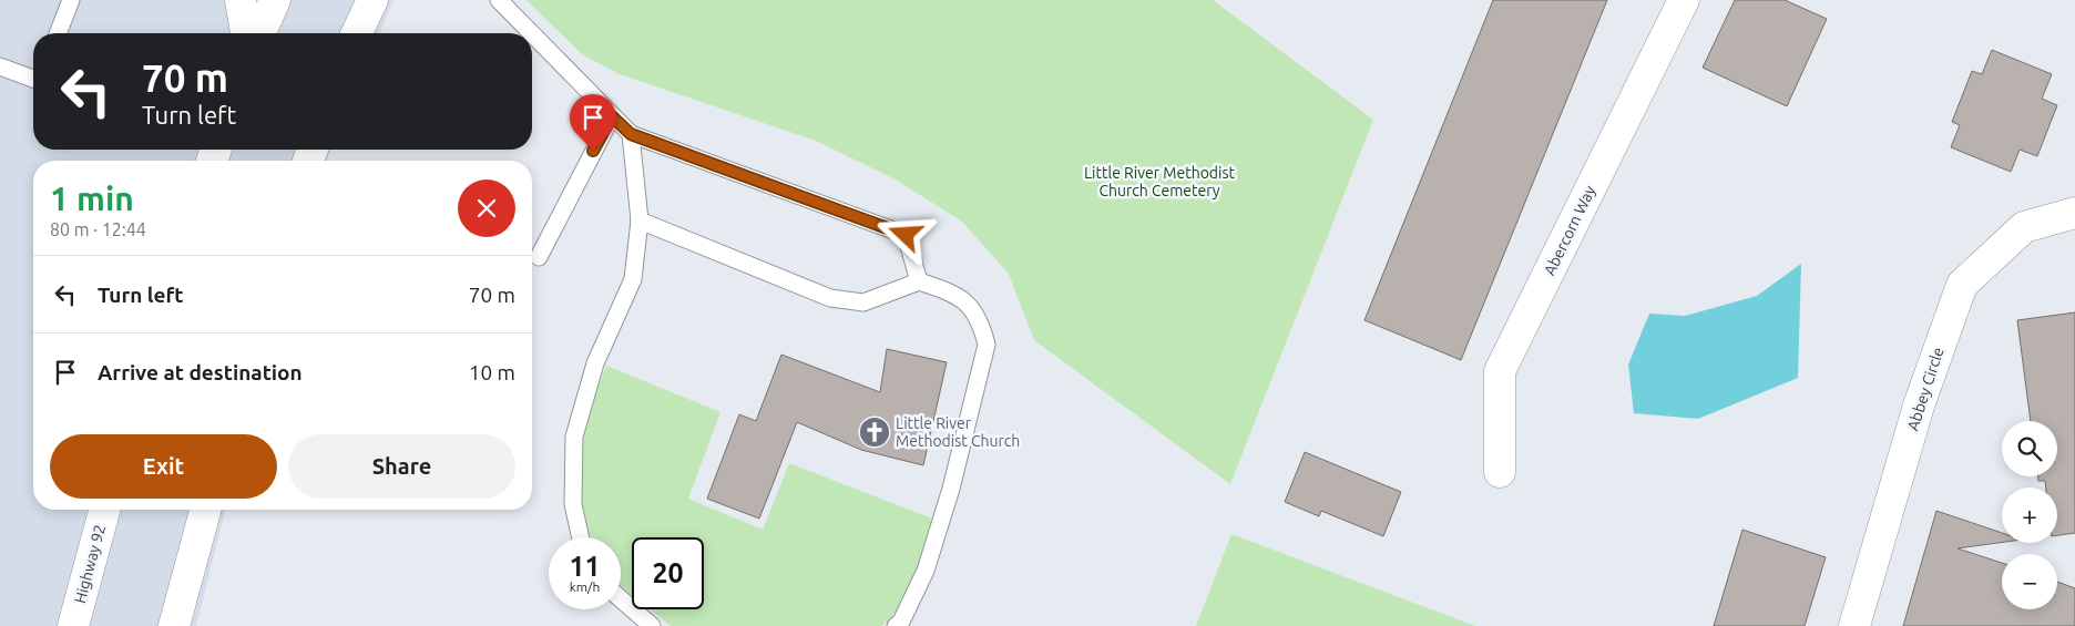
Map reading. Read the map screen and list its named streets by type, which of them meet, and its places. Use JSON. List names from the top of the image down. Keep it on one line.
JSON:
{"streets":{"street":["Abercorn Way","Abbey Circle","Highway 92"]},"parks":["Little River Methodist Church Cemetery"],"places":{"church":["Little River Methodist Church"]},"page":{"turn":["70 m","Turn left"],"heading":["1 min","80 m · 12:44"],"list":[{"name":"Turn left","value":"70 m"},{"name":"Arrive at destination","value":"10 m"}],"map_buttons":["+","−"],"buttons":["Exit","Share"],"speed":"11 km/h","limit":"20"}}
